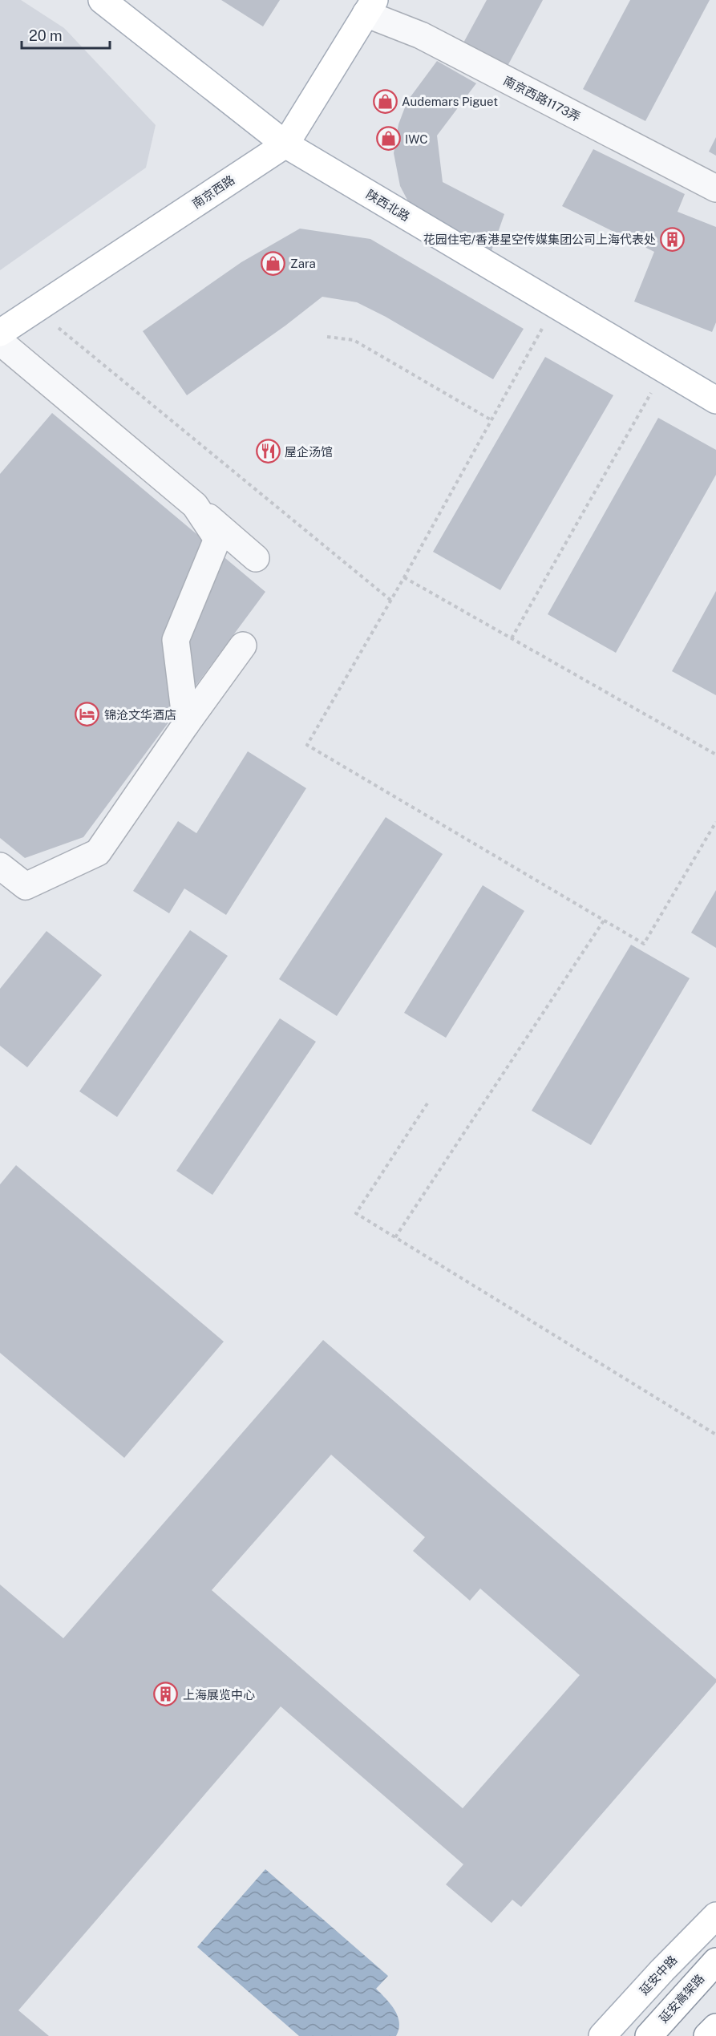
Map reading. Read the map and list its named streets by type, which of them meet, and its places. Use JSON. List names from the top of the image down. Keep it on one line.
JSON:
{"streets":{"main road":["南京西路","陕西北路","延安中路","延安高架路"],"lane":["南京西路1173弄"]},"crossings":[["南京西路1173弄","南京西路"],["南京西路","陕西北路"]],"places":{"shop":["Audemars Piguet","IWC","Zara"],"building":["花园住宅/香港星空传媒集团公司上海代表处","上海展览中心"],"restaurant":["屋企汤馆"],"hotel":["锦沧文华酒店"]},"scale_bar":"20 m"}
